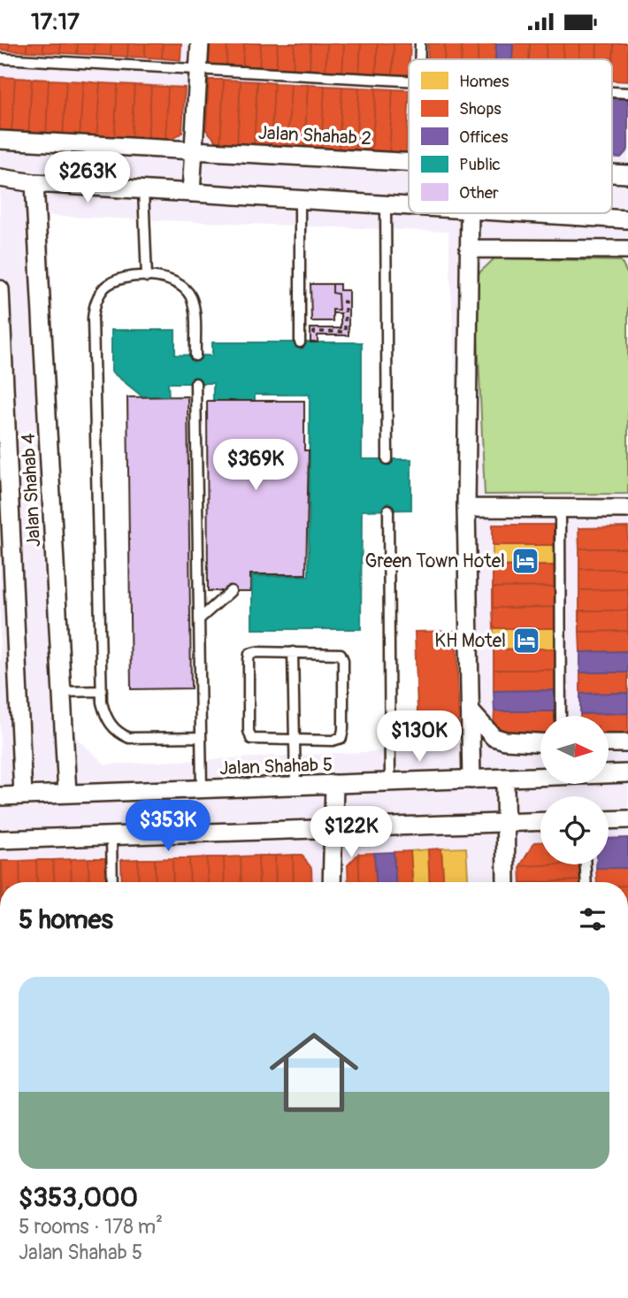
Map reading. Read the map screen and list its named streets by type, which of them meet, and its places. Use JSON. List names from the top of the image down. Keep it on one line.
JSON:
{"streets":{"street":["Jalan Shahab 2","Jalan Shahab 4","Jalan Shahab 5"]},"crossings":[["Jalan Shahab 4","Jalan Shahab 5"]],"places":{"hotel":["Green Town Hotel","KH Motel"]},"legend":["Homes","Shops","Offices","Public","Other"],"north":"right","page":{"status":"17:17","price":["$263K","$369K","$130K","$353K","$122K"],"heading":"5 homes","list":[{"name":"$353,000","note":"5 rooms · 178 m² · Jalan Shahab 5"}]}}
